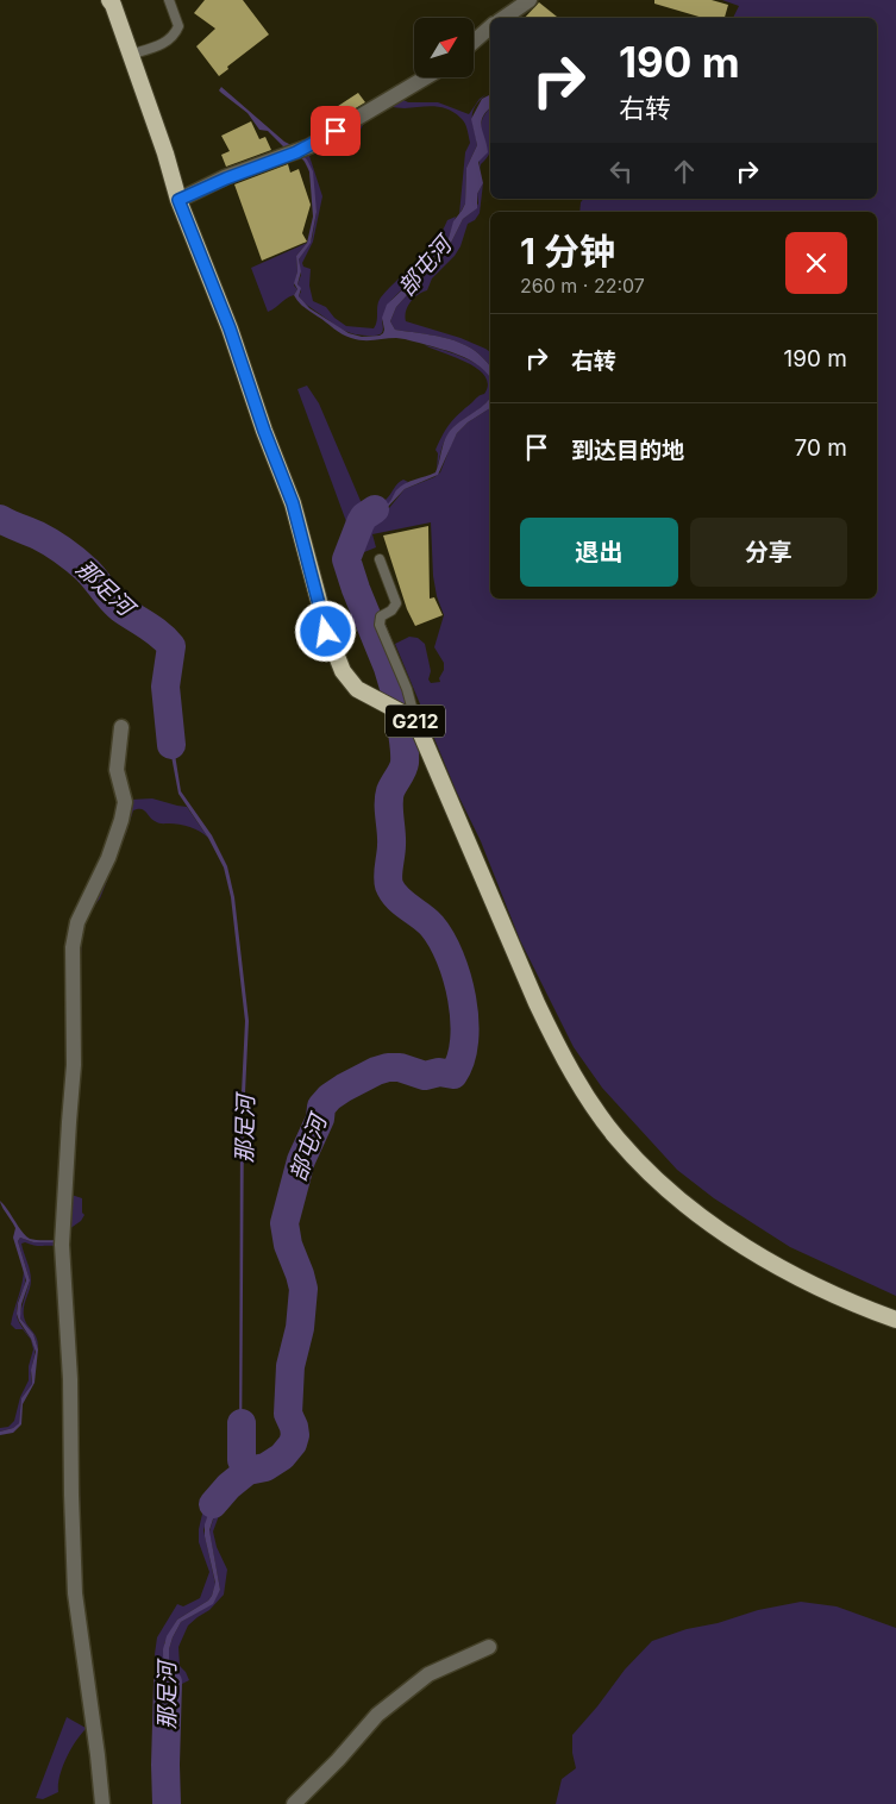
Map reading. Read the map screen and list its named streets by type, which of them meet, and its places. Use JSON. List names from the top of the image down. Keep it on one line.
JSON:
{"streets":{"highway":["G212"]},"water":["部屯河","那足河"],"north":"top right","page":{"turn":["190 m","右转"],"heading":["1 分钟","260 m · 22:07"],"list":[{"name":"右转","value":"190 m"},{"name":"到达目的地","value":"70 m"}],"buttons":["退出","分享"]}}
